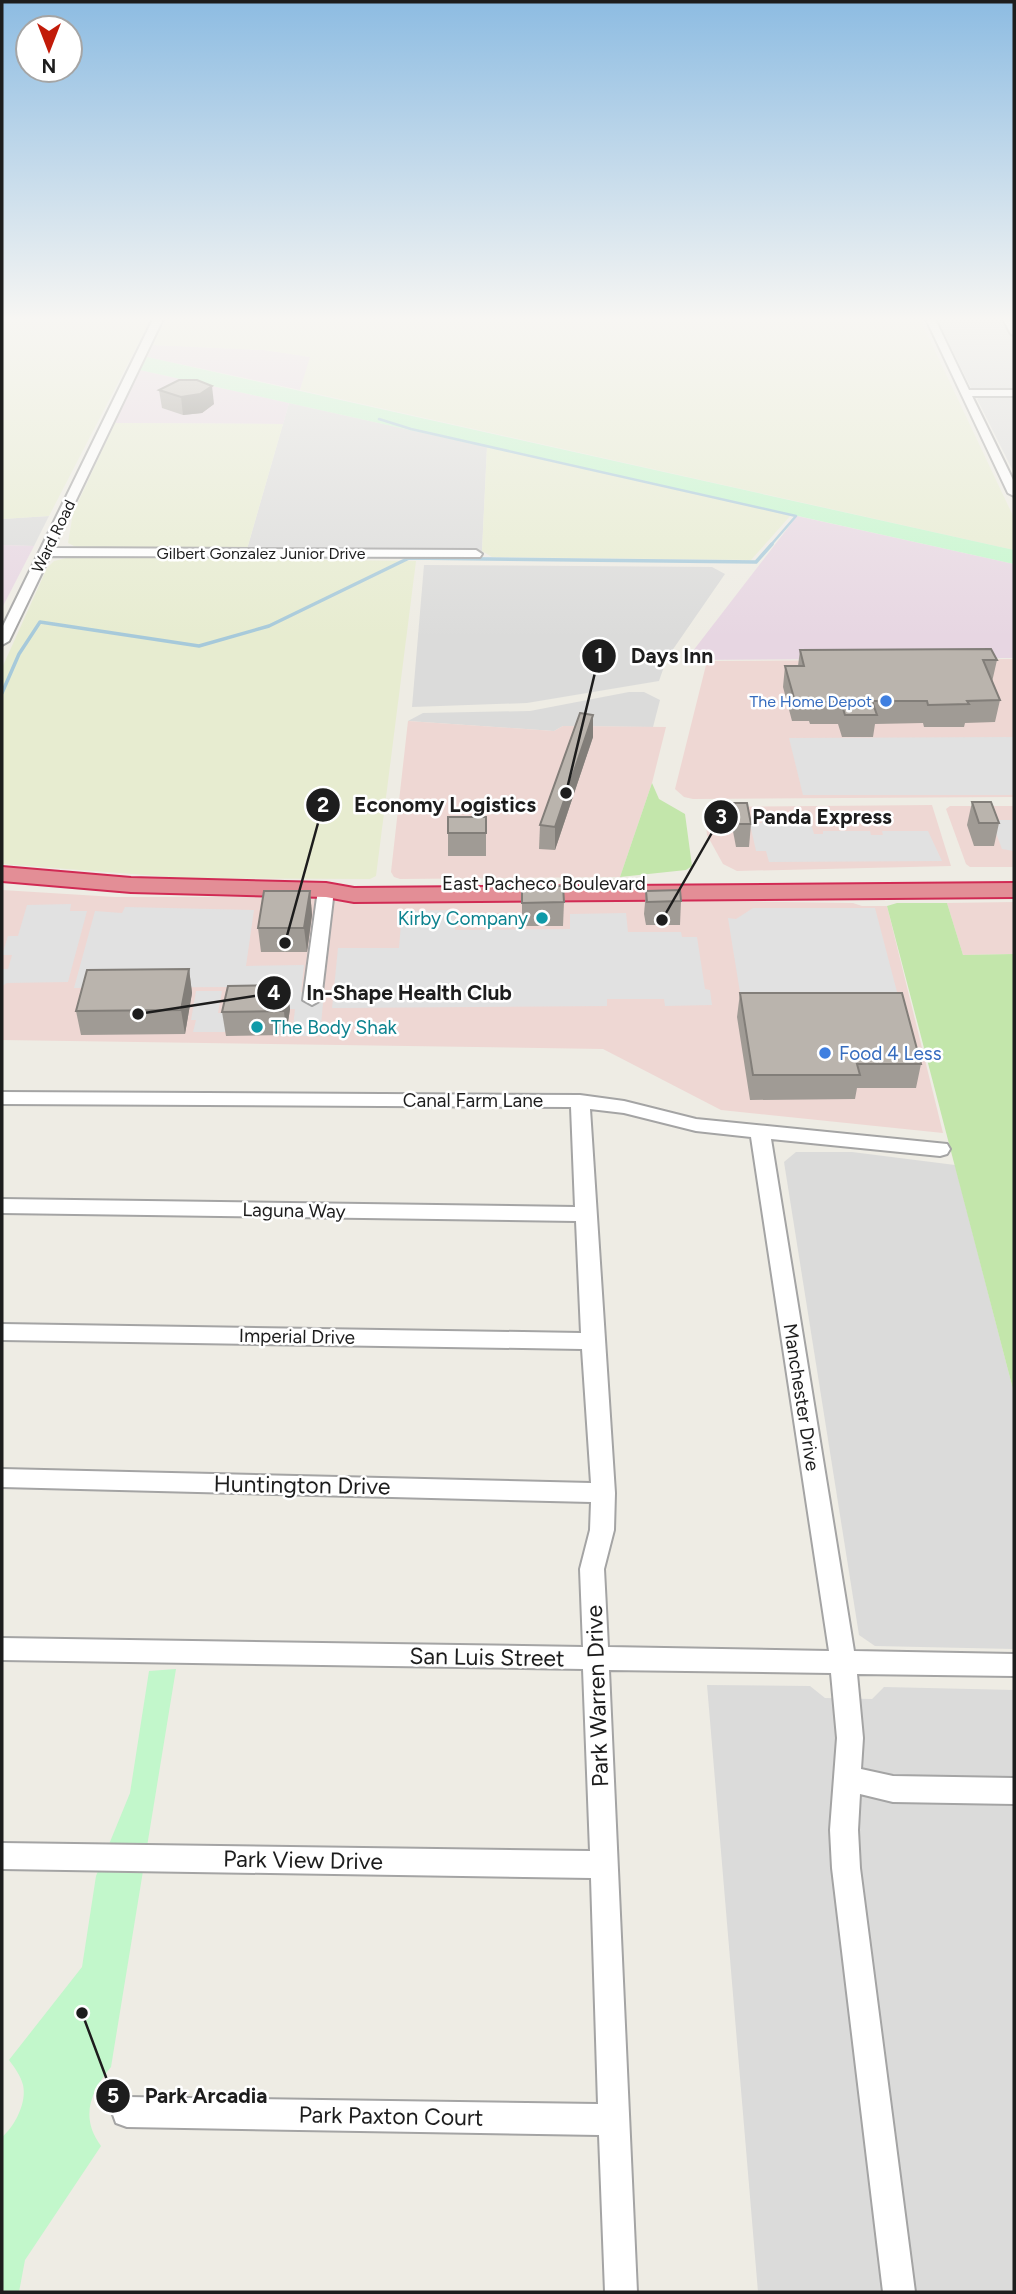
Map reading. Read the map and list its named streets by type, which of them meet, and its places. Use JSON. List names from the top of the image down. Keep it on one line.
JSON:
{"streets":{"highway":["East Pacheco Boulevard"],"street":["Ward Road","Gilbert Gonzalez Junior Drive","Canal Farm Lane","Laguna Way","Imperial Drive","Manchester Drive","Huntington Drive","San Luis Street","Park Warren Drive","Park View Drive","Park Paxton Court"]},"crossings":[["Ward Road","Gilbert Gonzalez Junior Drive"],["Canal Farm Lane","Manchester Drive"],["Canal Farm Lane","Park Warren Drive"],["Laguna Way","Park Warren Drive"],["Imperial Drive","Park Warren Drive"],["Manchester Drive","San Luis Street"],["Huntington Drive","Park Warren Drive"],["San Luis Street","Park Warren Drive"],["Park Warren Drive","Park View Drive"],["Park Warren Drive","Park Paxton Court"]],"places":["The Home Depot","Days Inn","Kirby Company","Panda Express","Economy Logistics","In-Shape Health Club","The Body Shak","Food 4 Less","Park Arcadia"],"north":"bottom"}
